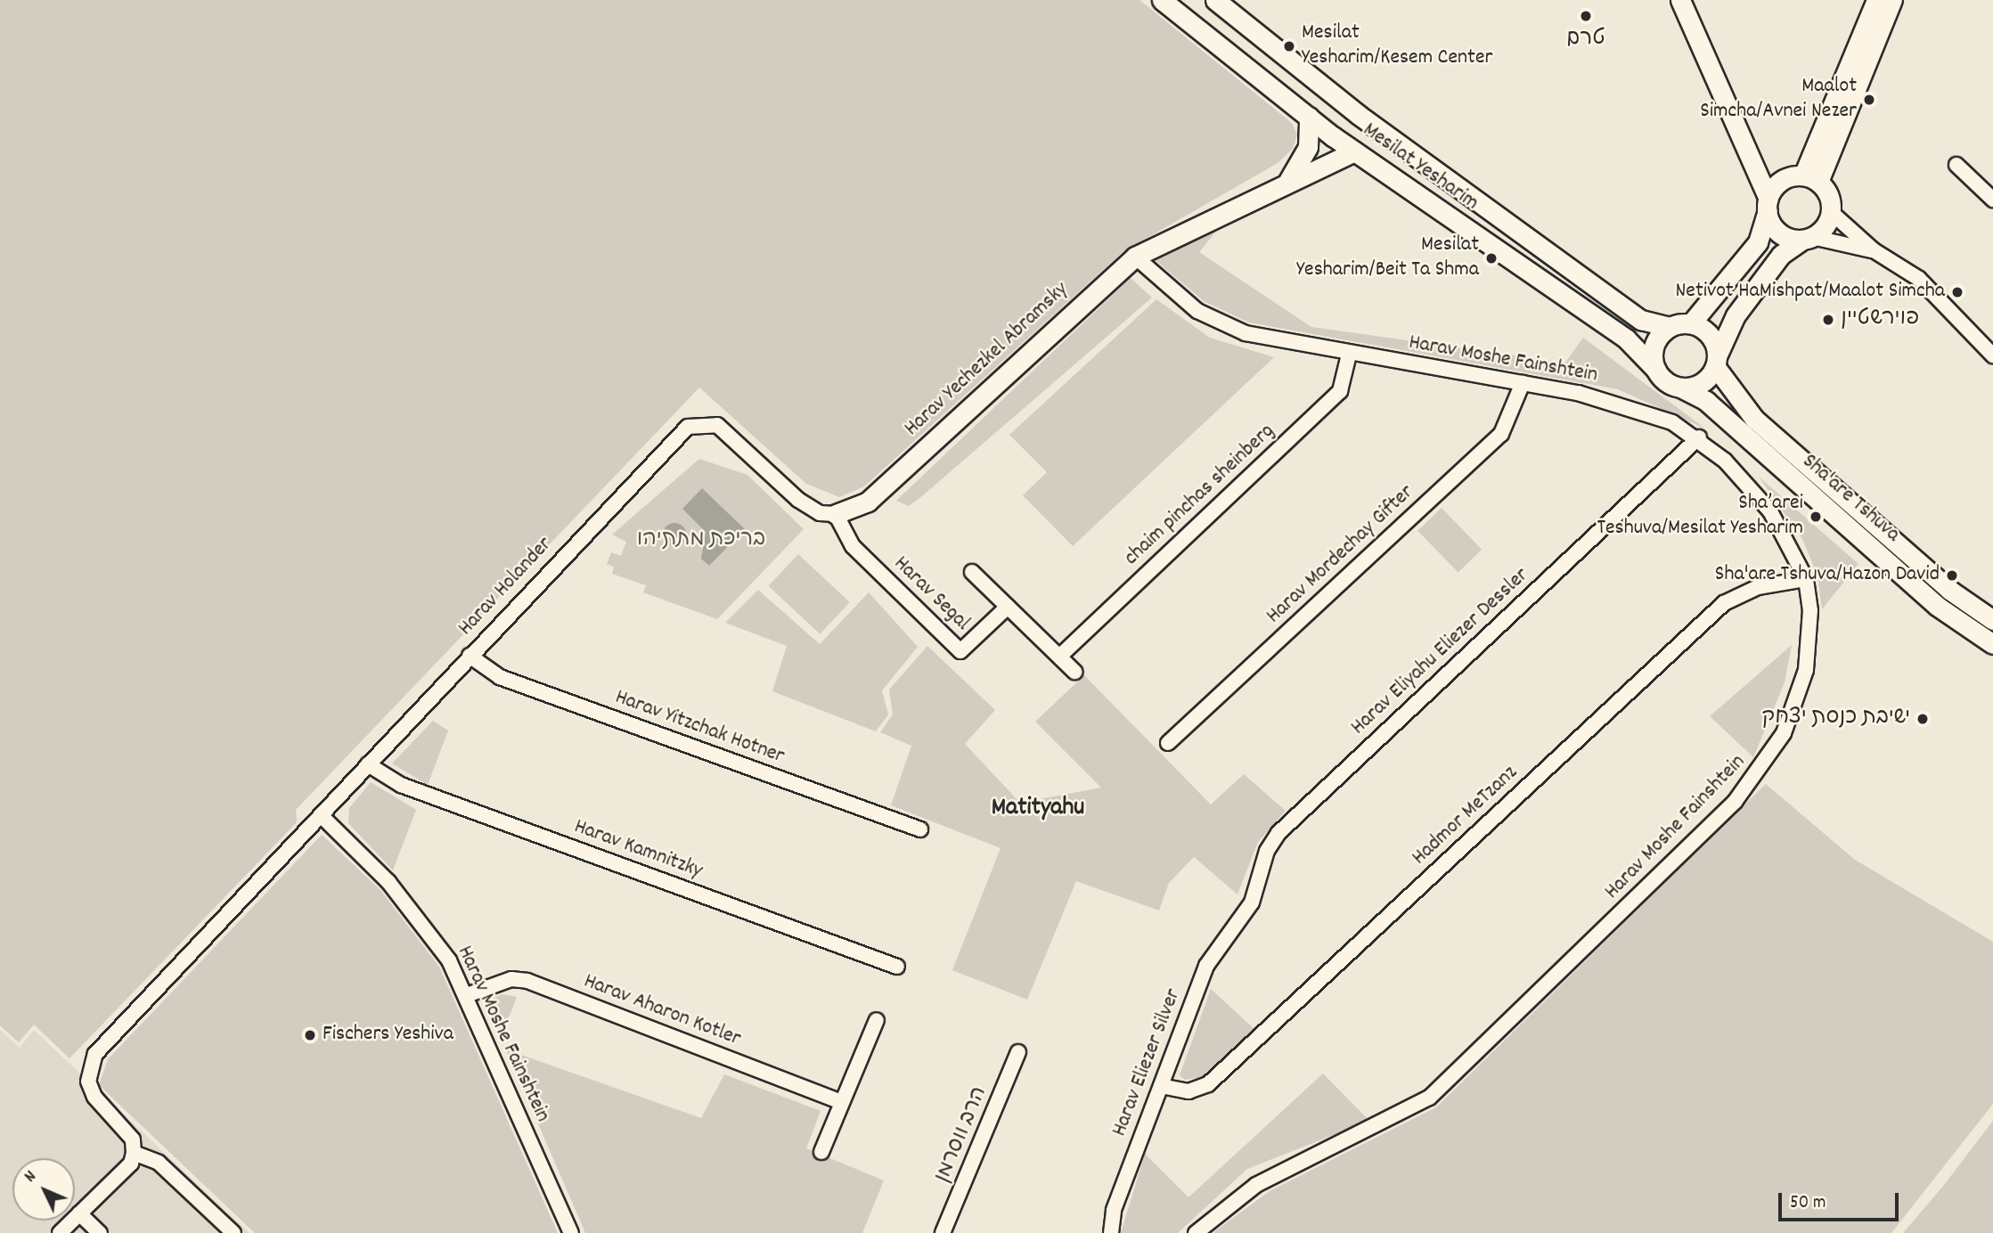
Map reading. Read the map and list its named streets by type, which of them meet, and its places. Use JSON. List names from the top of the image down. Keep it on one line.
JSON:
{"streets":{"street":["Mesilat Yesharim","Harav Yechezkel Abramsky","Harav Moshe Fainshtein","chaim pinchas sheinberg","Sha'are Tshuva","Harav Mordechay Gifter","Harav Holander","Harav Segal","Harav Eliyahu Eliezer Dessler","Harav Yitzchak Hotner","Hadmor MeTzanz","Harav Kamnitzky","Harav Aharon Kotler","Harav Eliezer Silver","הרב ווסרמן"]},"crossings":[["Mesilat Yesharim","Harav Yechezkel Abramsky"],["Mesilat Yesharim","Sha'are Tshuva"],["Harav Yechezkel Abramsky","Harav Moshe Fainshtein"],["Harav Yechezkel Abramsky","Harav Holander"],["Harav Yechezkel Abramsky","Harav Segal"],["Harav Moshe Fainshtein","chaim pinchas sheinberg"],["Harav Moshe Fainshtein","Harav Mordechay Gifter"],["Harav Moshe Fainshtein","Harav Holander"],["Harav Moshe Fainshtein","Harav Eliyahu Eliezer Dessler"],["Harav Moshe Fainshtein","Hadmor MeTzanz"],["Harav Moshe Fainshtein","Harav Aharon Kotler"],["chaim pinchas sheinberg","Harav Segal"],["Harav Holander","Harav Segal"],["Harav Holander","Harav Yitzchak Hotner"],["Harav Holander","Harav Kamnitzky"],["Harav Eliyahu Eliezer Dessler","Harav Eliezer Silver"],["Hadmor MeTzanz","Harav Eliezer Silver"]],"districts":["Matityahu"],"parks":["בריכת מתתיהו"],"places":["טרם","Mesilat Yesharim/Kesem Center","Maalot Simcha/Avnei Nezer","Mesilat Yesharim/Beit Ta Shma","Netivot HaMishpat/Maalot Simcha","פוירשטיין","Sha’arei Teshuva/Mesilat Yesharim","Sha'are Tshuva/Hazon David","ישיבת כנסת יצחק","Fischers Yeshiva"],"scale_bar":"50 m","north":"top left"}
